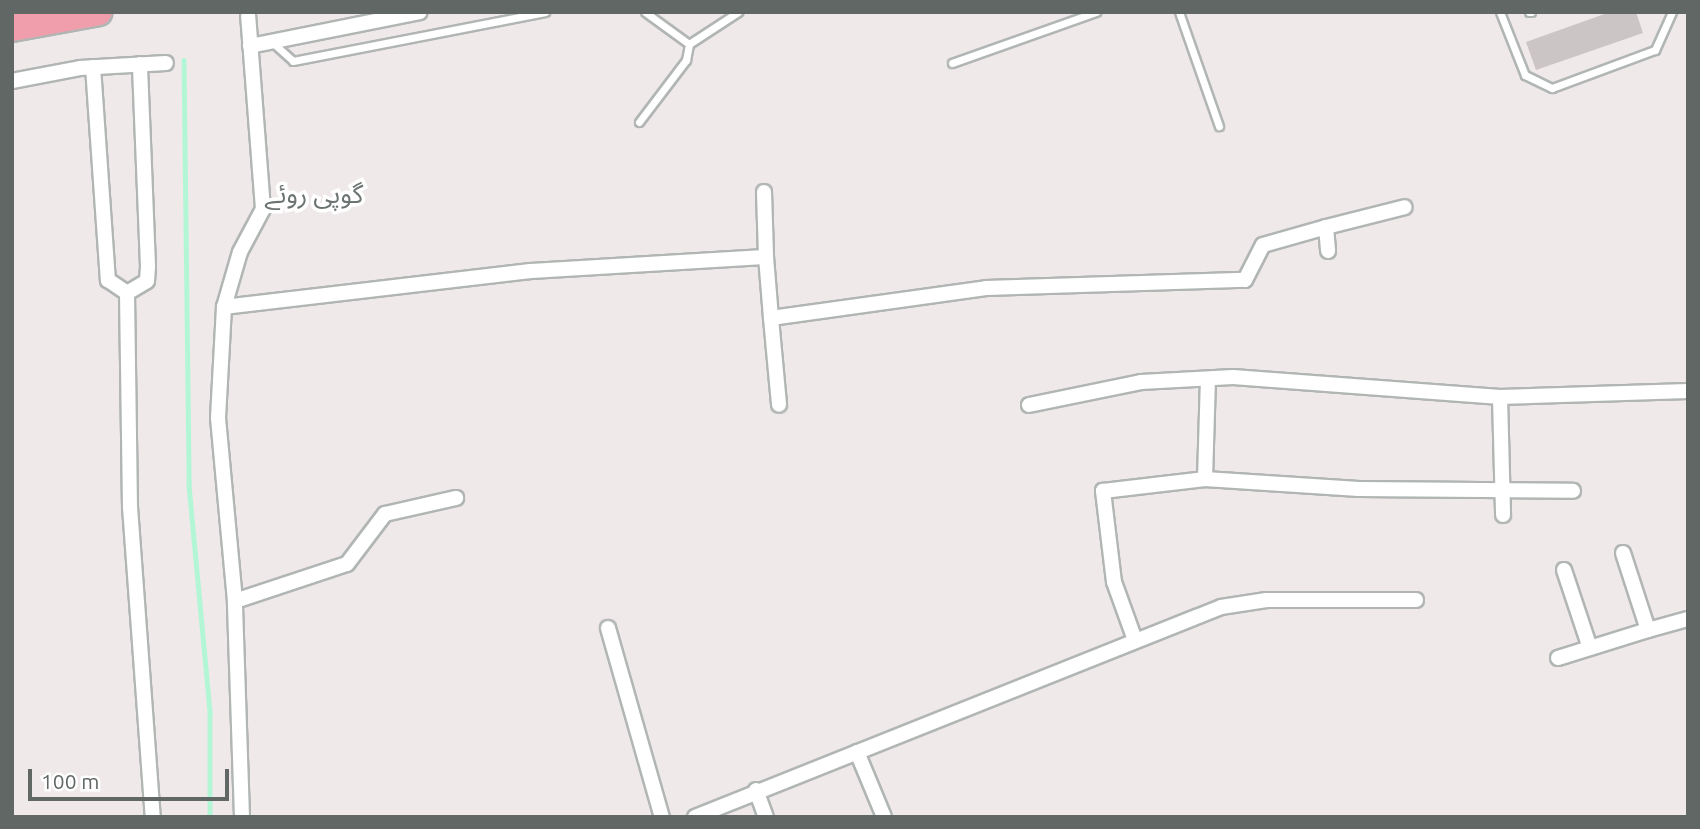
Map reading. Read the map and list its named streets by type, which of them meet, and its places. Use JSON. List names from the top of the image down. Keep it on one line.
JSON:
{"districts":["گوپی روئے"],"scale_bar":"100 m"}
